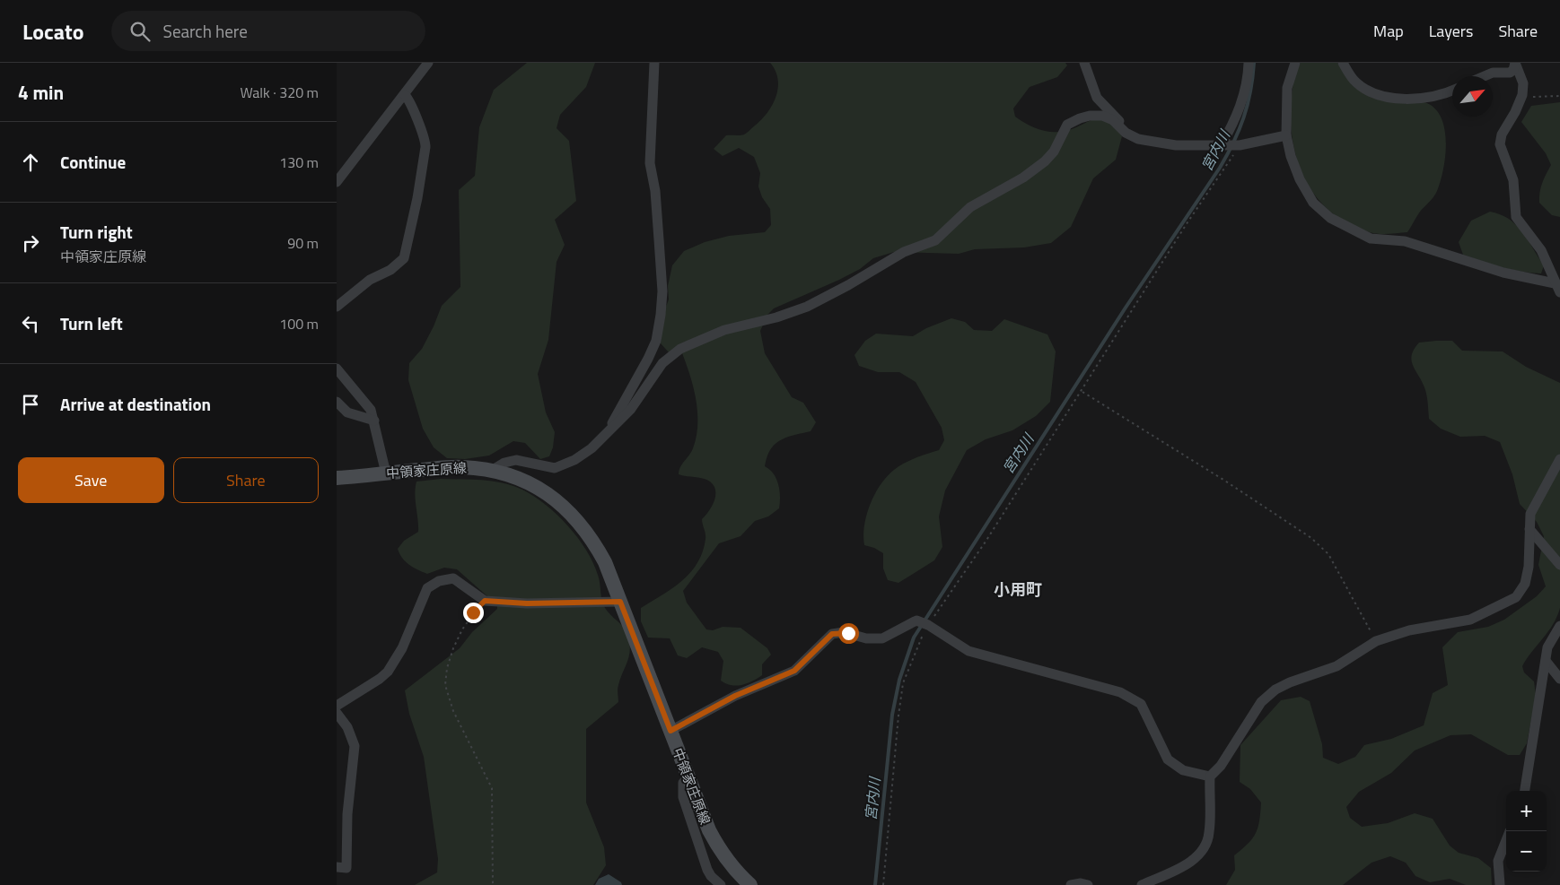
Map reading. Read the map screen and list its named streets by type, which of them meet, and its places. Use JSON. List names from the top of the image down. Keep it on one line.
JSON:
{"streets":{"main road":["中領家庄原線"]},"districts":["小用町"],"water":["宮内川"],"north":"top right","page":{"header":"Locato","search":"Search here","nav":["Map","Layers","Share"],"heading":["4 min","Walk · 320 m"],"list":[["Continue","130 m"],["Turn right","中領家庄原線","90 m"],["Turn left","100 m"],"Arrive at destination"],"buttons":["Save","Share"],"map_buttons":["+","−"]}}
